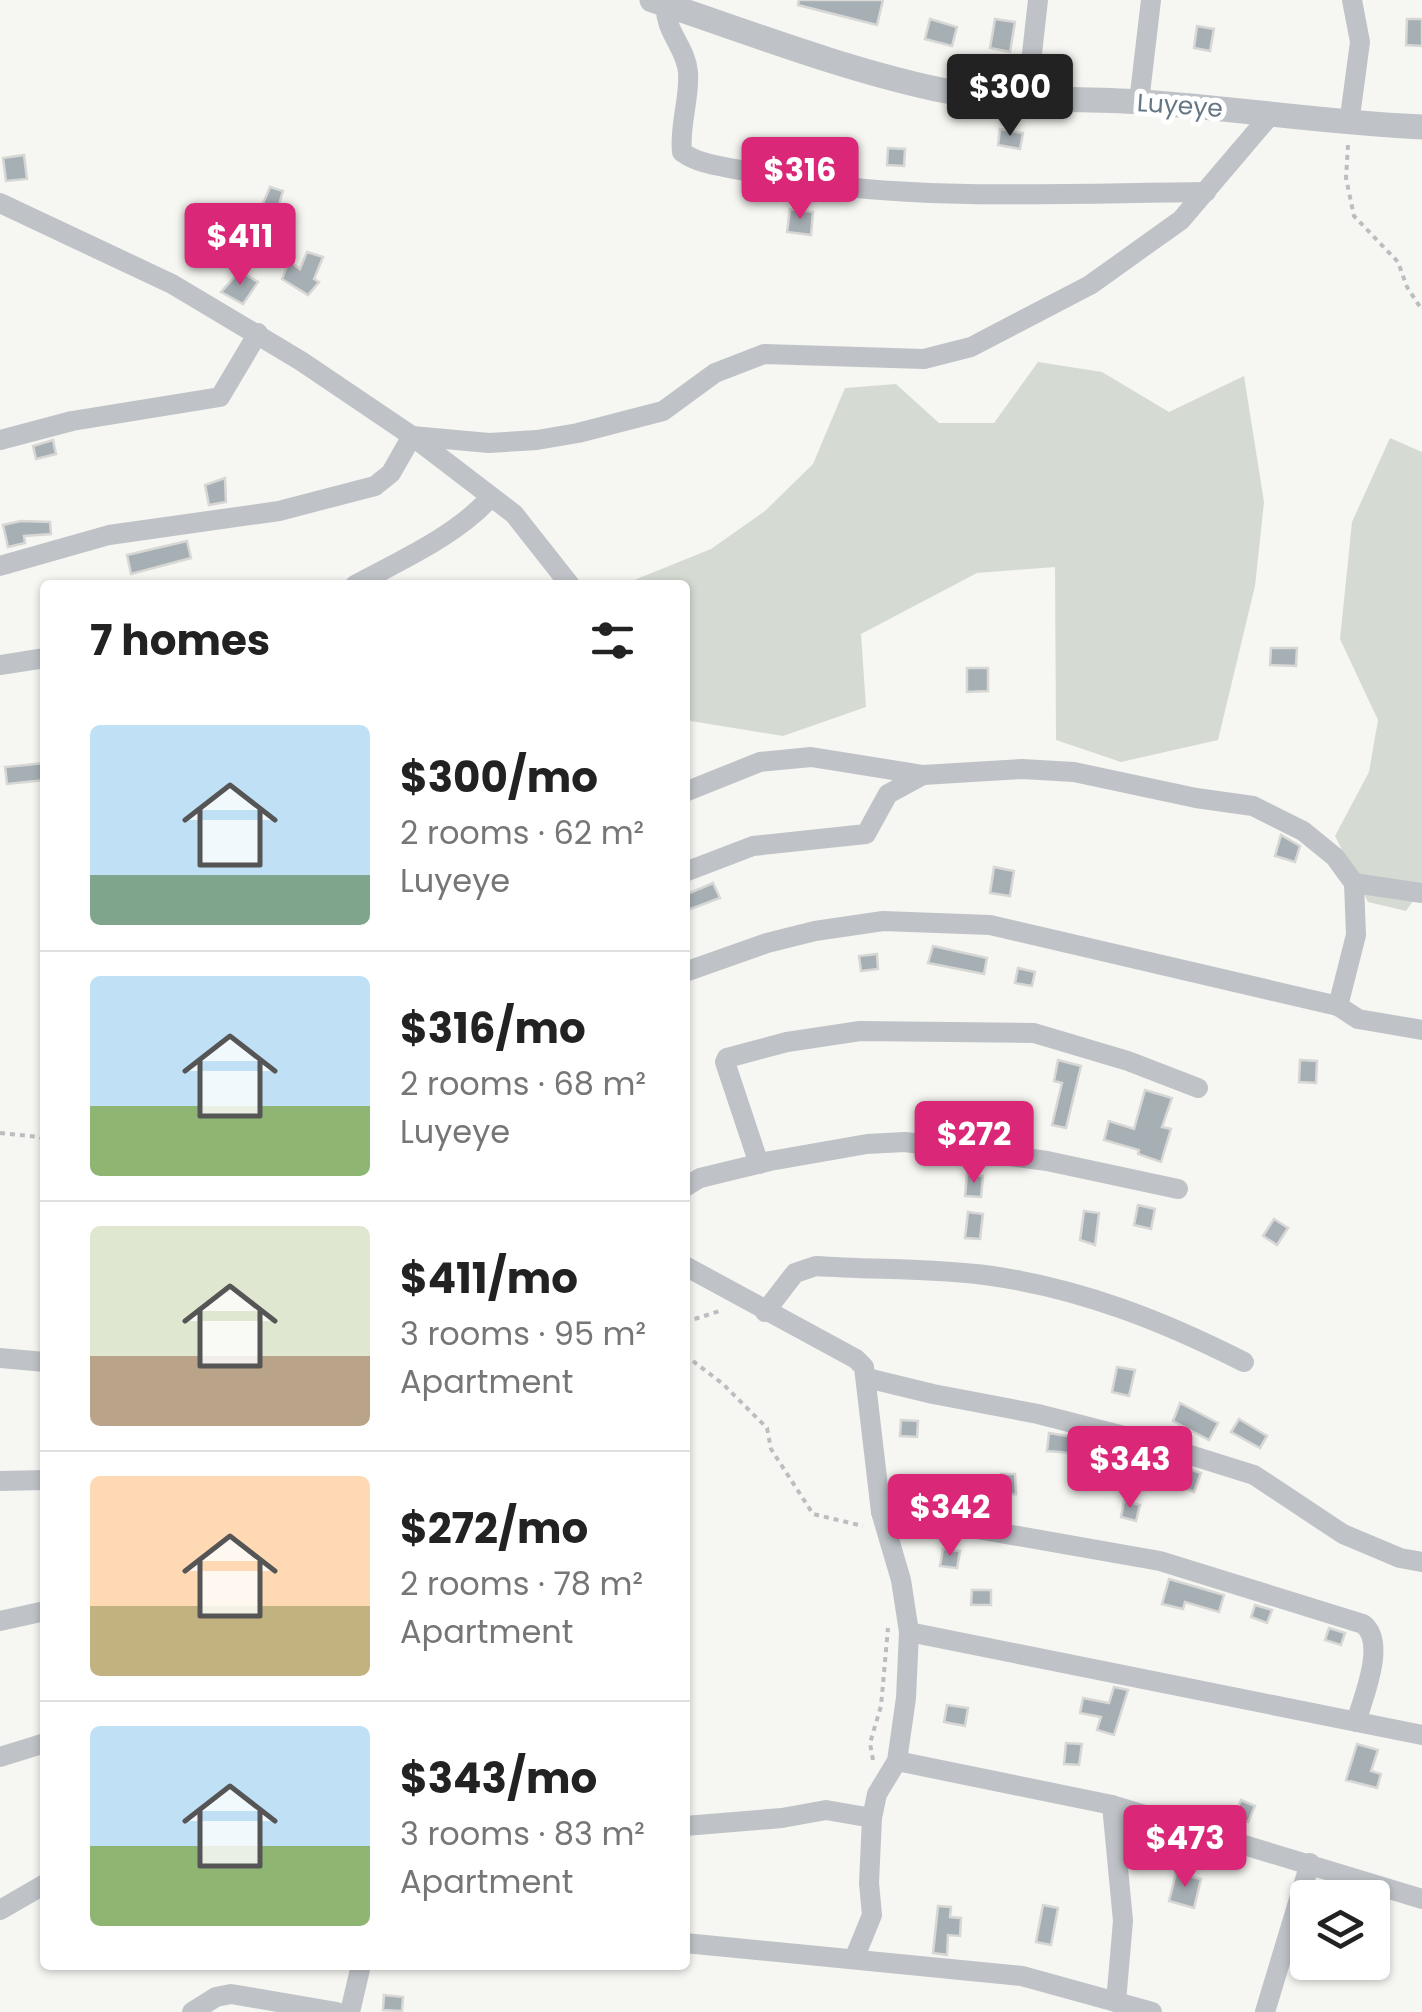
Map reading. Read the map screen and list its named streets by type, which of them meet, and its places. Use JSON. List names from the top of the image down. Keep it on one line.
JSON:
{"streets":{"street":["Luyeye"]},"page":{"price":["$300","$316","$411","$272","$343","$342","$473"],"heading":"7 homes","list":[{"name":"$300/mo","note":"2 rooms · 62 m² · Luyeye"},{"name":"$316/mo","note":"2 rooms · 68 m² · Luyeye"},{"name":"$411/mo","note":"3 rooms · 95 m² · Apartment"},{"name":"$272/mo","note":"2 rooms · 78 m² · Apartment"},{"name":"$343/mo","note":"3 rooms · 83 m² · Apartment"}]}}
